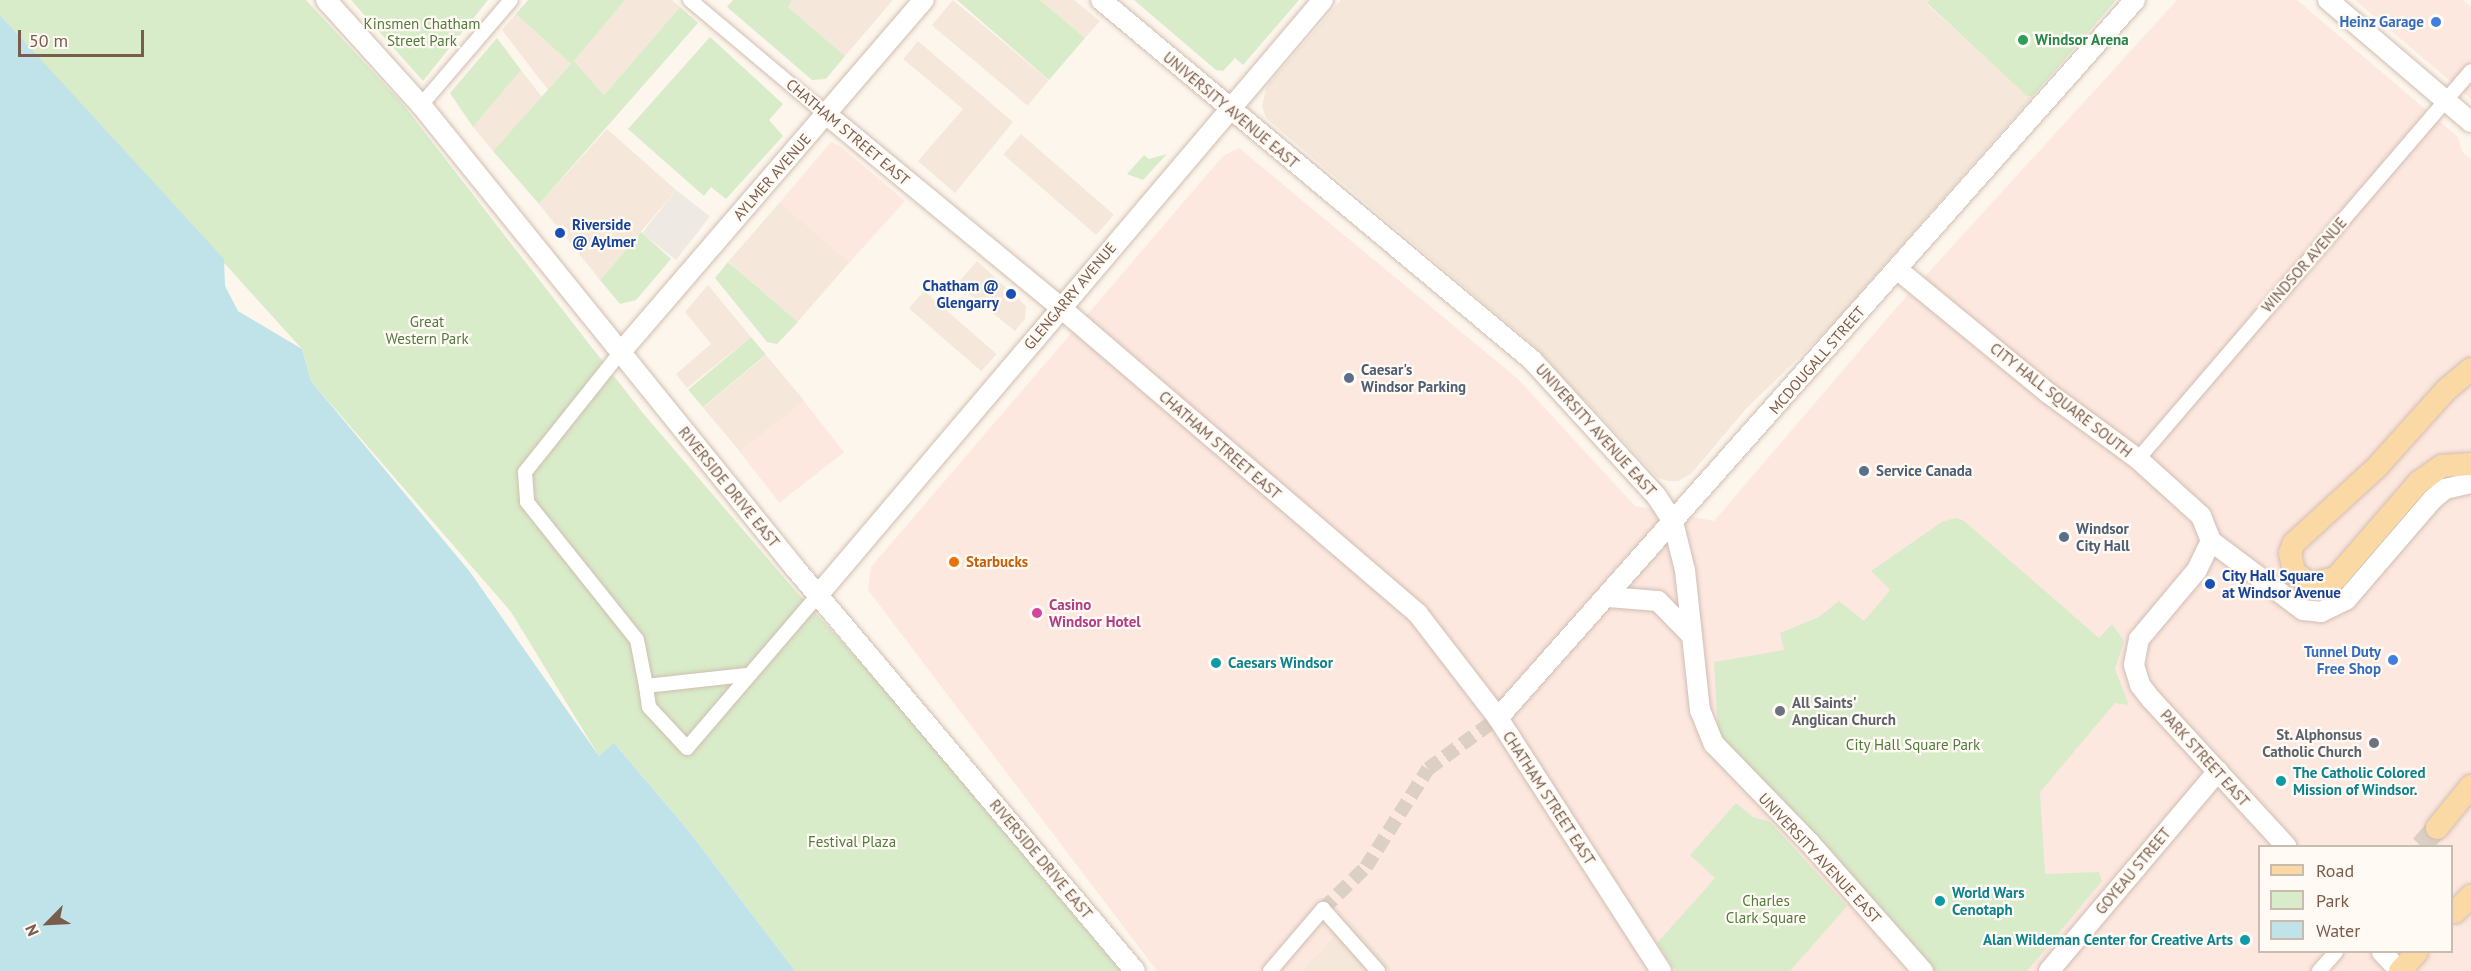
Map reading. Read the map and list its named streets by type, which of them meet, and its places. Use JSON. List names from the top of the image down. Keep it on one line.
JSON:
{"streets":{"street":["UNIVERSITY AVENUE EAST","CHATHAM STREET EAST","AYLMER AVENUE","WINDSOR AVENUE","GLENGARRY AVENUE","MCDOUGALL STREET","CITY HALL SQUARE SOUTH","RIVERSIDE DRIVE EAST","PARK STREET EAST","GOYEAU STREET"]},"crossings":[["UNIVERSITY AVENUE EAST","GLENGARRY AVENUE"],["UNIVERSITY AVENUE EAST","MCDOUGALL STREET"],["CHATHAM STREET EAST","AYLMER AVENUE"],["CHATHAM STREET EAST","GLENGARRY AVENUE"],["CHATHAM STREET EAST","MCDOUGALL STREET"],["AYLMER AVENUE","RIVERSIDE DRIVE EAST"],["WINDSOR AVENUE","CITY HALL SQUARE SOUTH"],["GLENGARRY AVENUE","RIVERSIDE DRIVE EAST"],["MCDOUGALL STREET","CITY HALL SQUARE SOUTH"],["CITY HALL SQUARE SOUTH","PARK STREET EAST"],["PARK STREET EAST","GOYEAU STREET"]],"parks":["Kinsmen Chatham Street Park","Great Western Park","City Hall Square Park","Festival Plaza","Charles Clark Square"],"places":["Heinz Garage","Windsor Arena","Riverside @ Aylmer","Chatham @ Glengarry","Caesar's Windsor Parking","Service Canada","Windsor City Hall","Starbucks","City Hall Square at Windsor Avenue","Casino Windsor Hotel","Tunnel Duty Free Shop","Caesars Windsor","All Saints' Anglican Church","St. Alphonsus Catholic Church","The Catholic Colored Mission of Windsor.","World Wars Cenotaph","Alan Wildeman Center for Creative Arts"],"legend":["Road","Park","Water"],"scale_bar":"50 m","north":"bottom left"}
